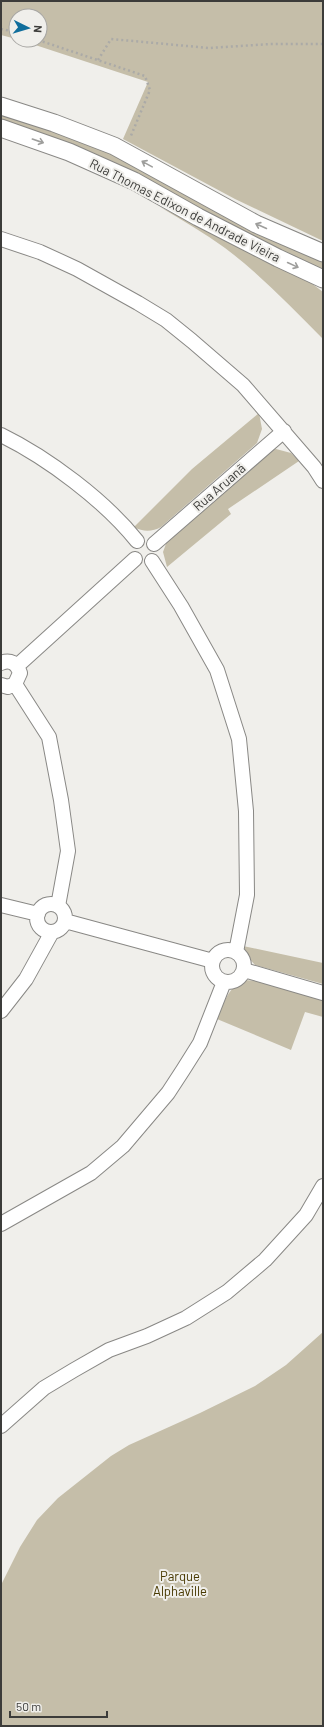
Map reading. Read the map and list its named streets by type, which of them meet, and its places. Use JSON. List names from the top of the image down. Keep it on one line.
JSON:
{"streets":{"street":["Rua Thomas Edixon de Andrade Vieira","Rua Aruanã"]},"parks":["Parque Alphaville"],"scale_bar":"50 m","north":"right"}
